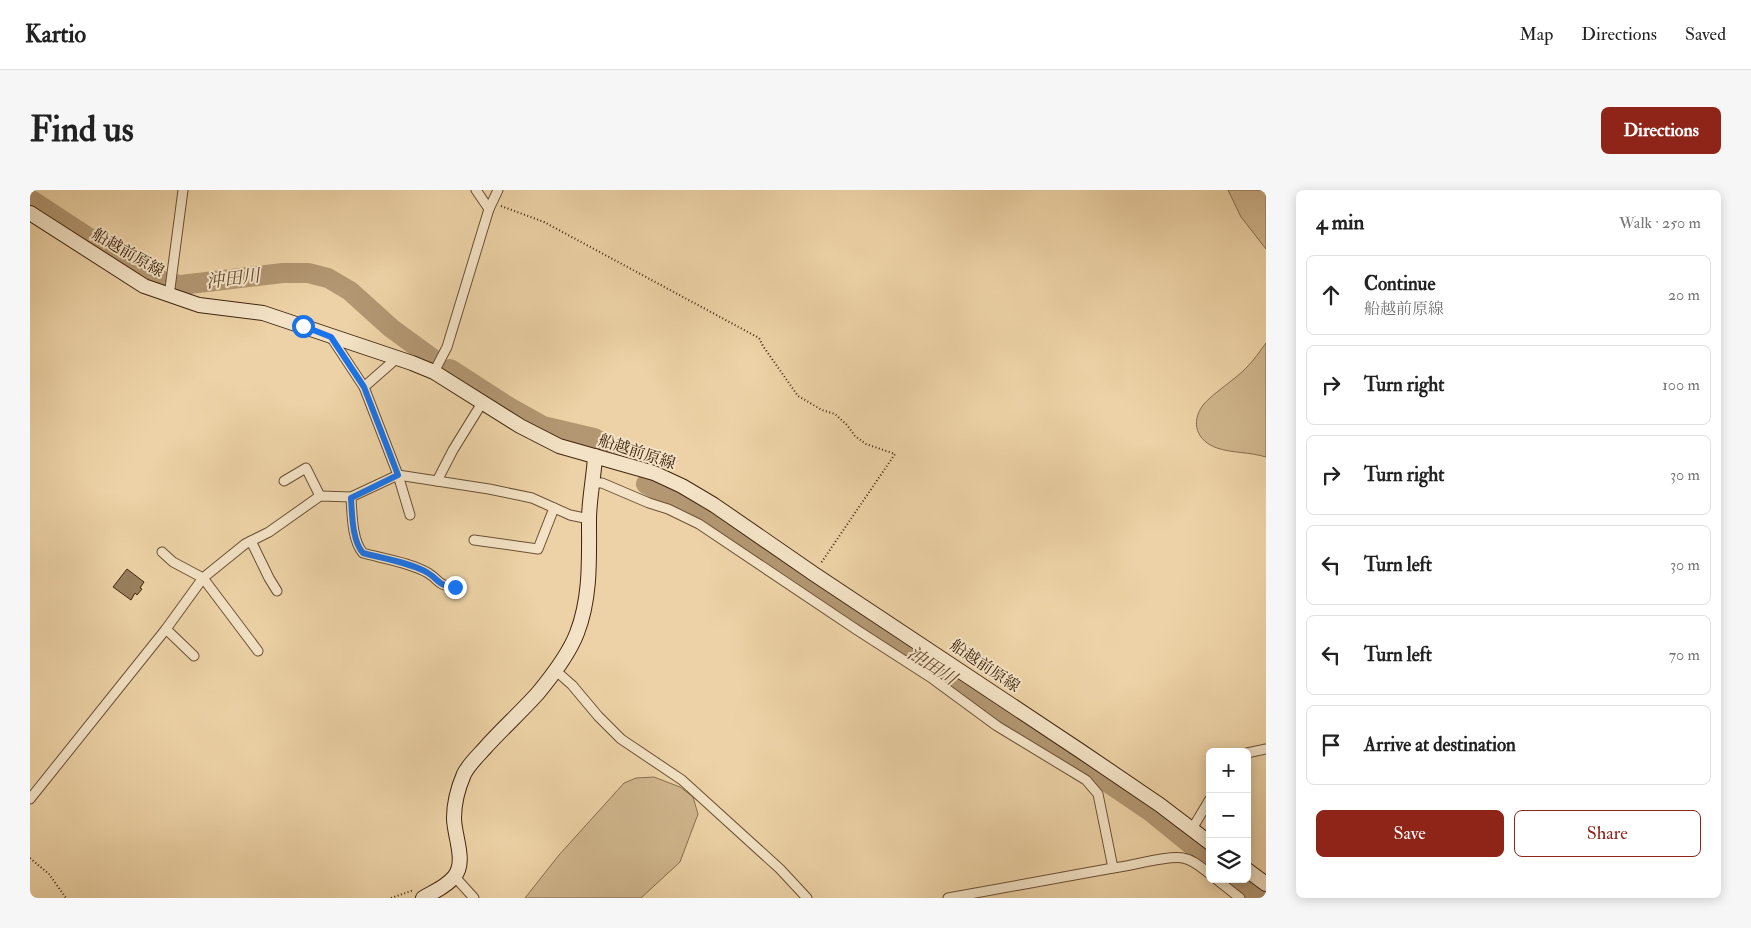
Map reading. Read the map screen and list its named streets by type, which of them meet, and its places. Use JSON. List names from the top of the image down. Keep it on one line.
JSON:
{"streets":{"main road":["船越前原線"]},"water":["沖田川"],"page":{"header":"Kartio","nav":["Map","Directions","Saved"],"buttons":["Directions",["Save","Share"]],"title":"Find us","heading":["4 min","Walk · 250 m"],"list":[["Continue","船越前原線","20 m"],["Turn right","100 m"],["Turn right","30 m"],["Turn left","30 m"],["Turn left","70 m"],"Arrive at destination"],"map_buttons":["+","−"]}}
